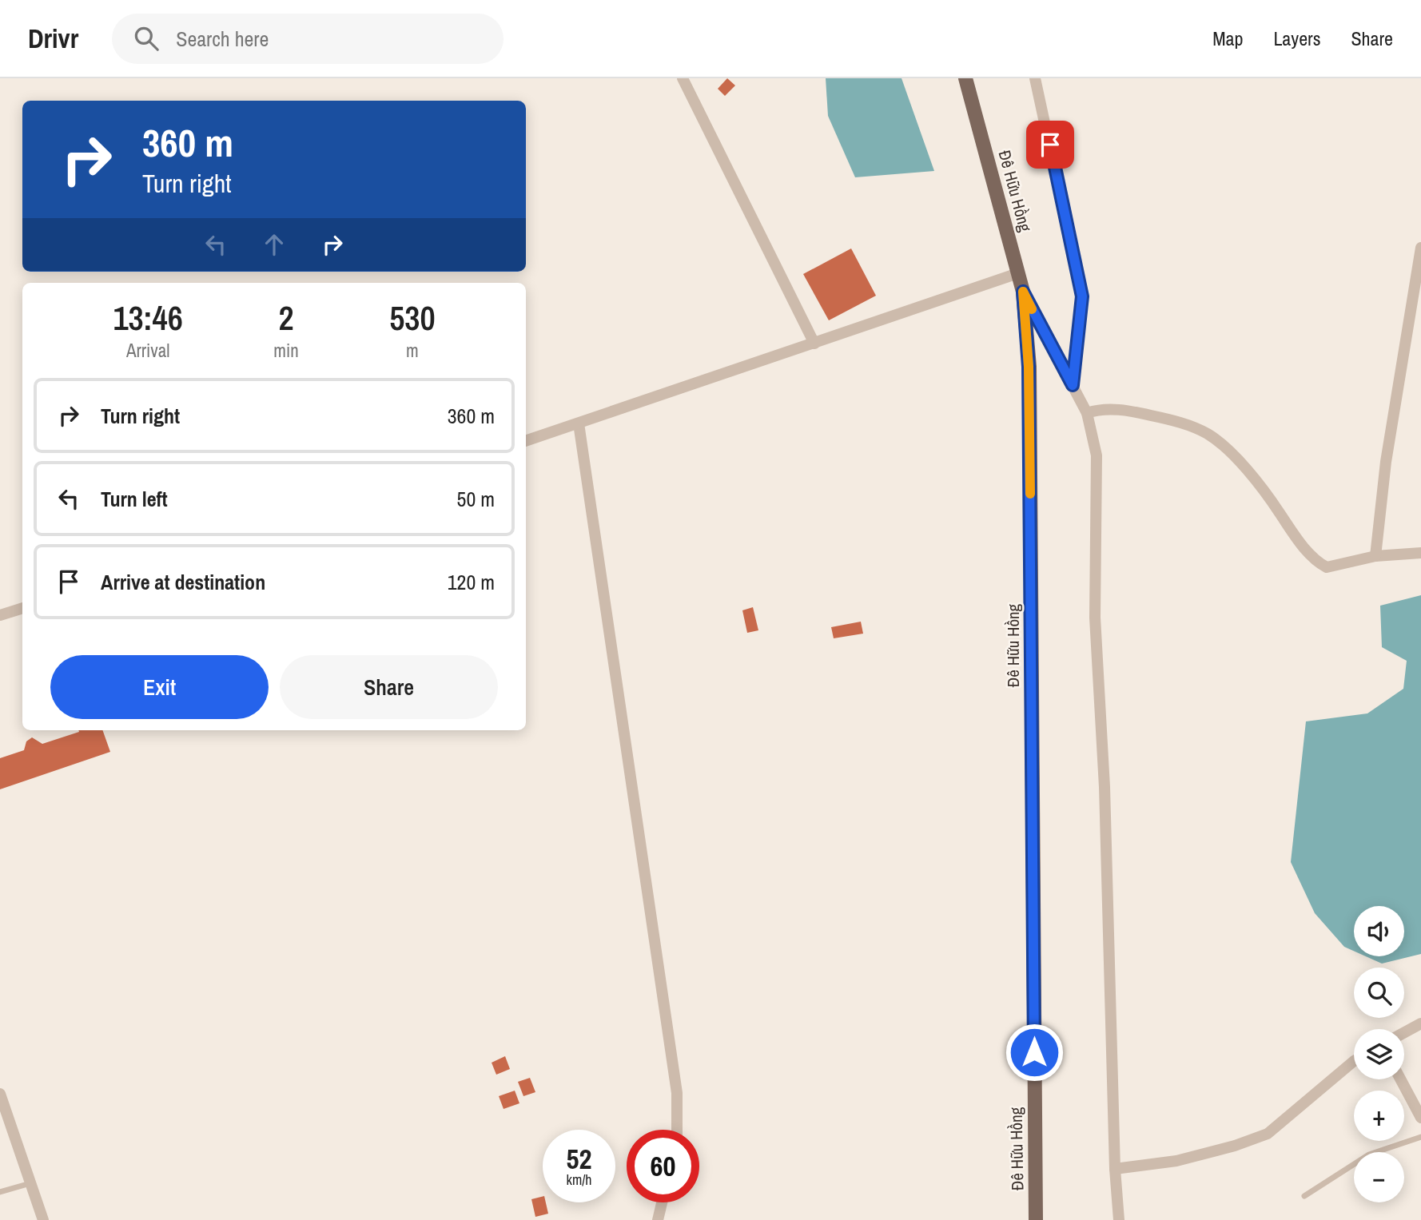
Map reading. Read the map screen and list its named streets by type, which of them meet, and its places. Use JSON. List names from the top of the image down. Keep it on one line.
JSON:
{"streets":{"main road":["Đê Hữu Hồng"]},"page":{"header":"Drivr","search":"Search here","nav":["Map","Layers","Share"],"turn":["360 m","Turn right"],"eta":["13:46","Arrival","2","min","530","m"],"list":[{"name":"Turn right","value":"360 m"},{"name":"Turn left","value":"50 m"},{"name":"Arrive at destination","value":"120 m"}],"buttons":["Exit","Share"],"map_buttons":["+","−"],"speed":"52 km/h","limit":"60"}}
